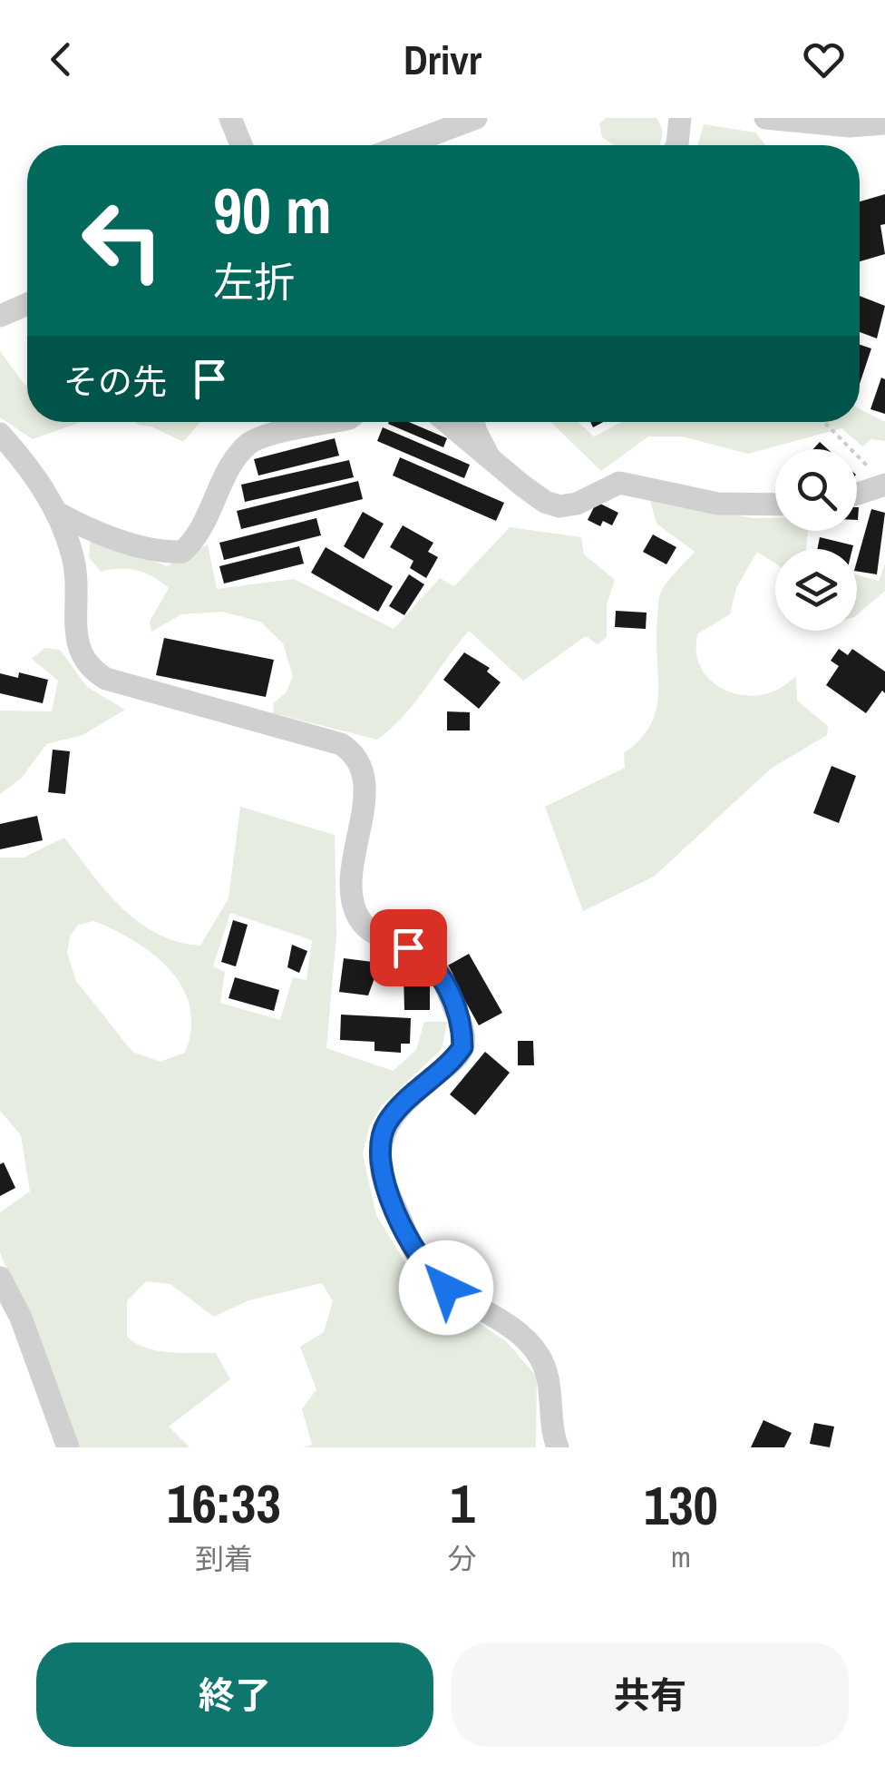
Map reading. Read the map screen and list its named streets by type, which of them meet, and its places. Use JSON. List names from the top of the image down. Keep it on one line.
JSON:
{"page":{"header":"Drivr","turn":["90 m","左折"],"then":"その先","eta":["16:33","到着","1","分","130","m"],"buttons":["終了","共有"]}}
